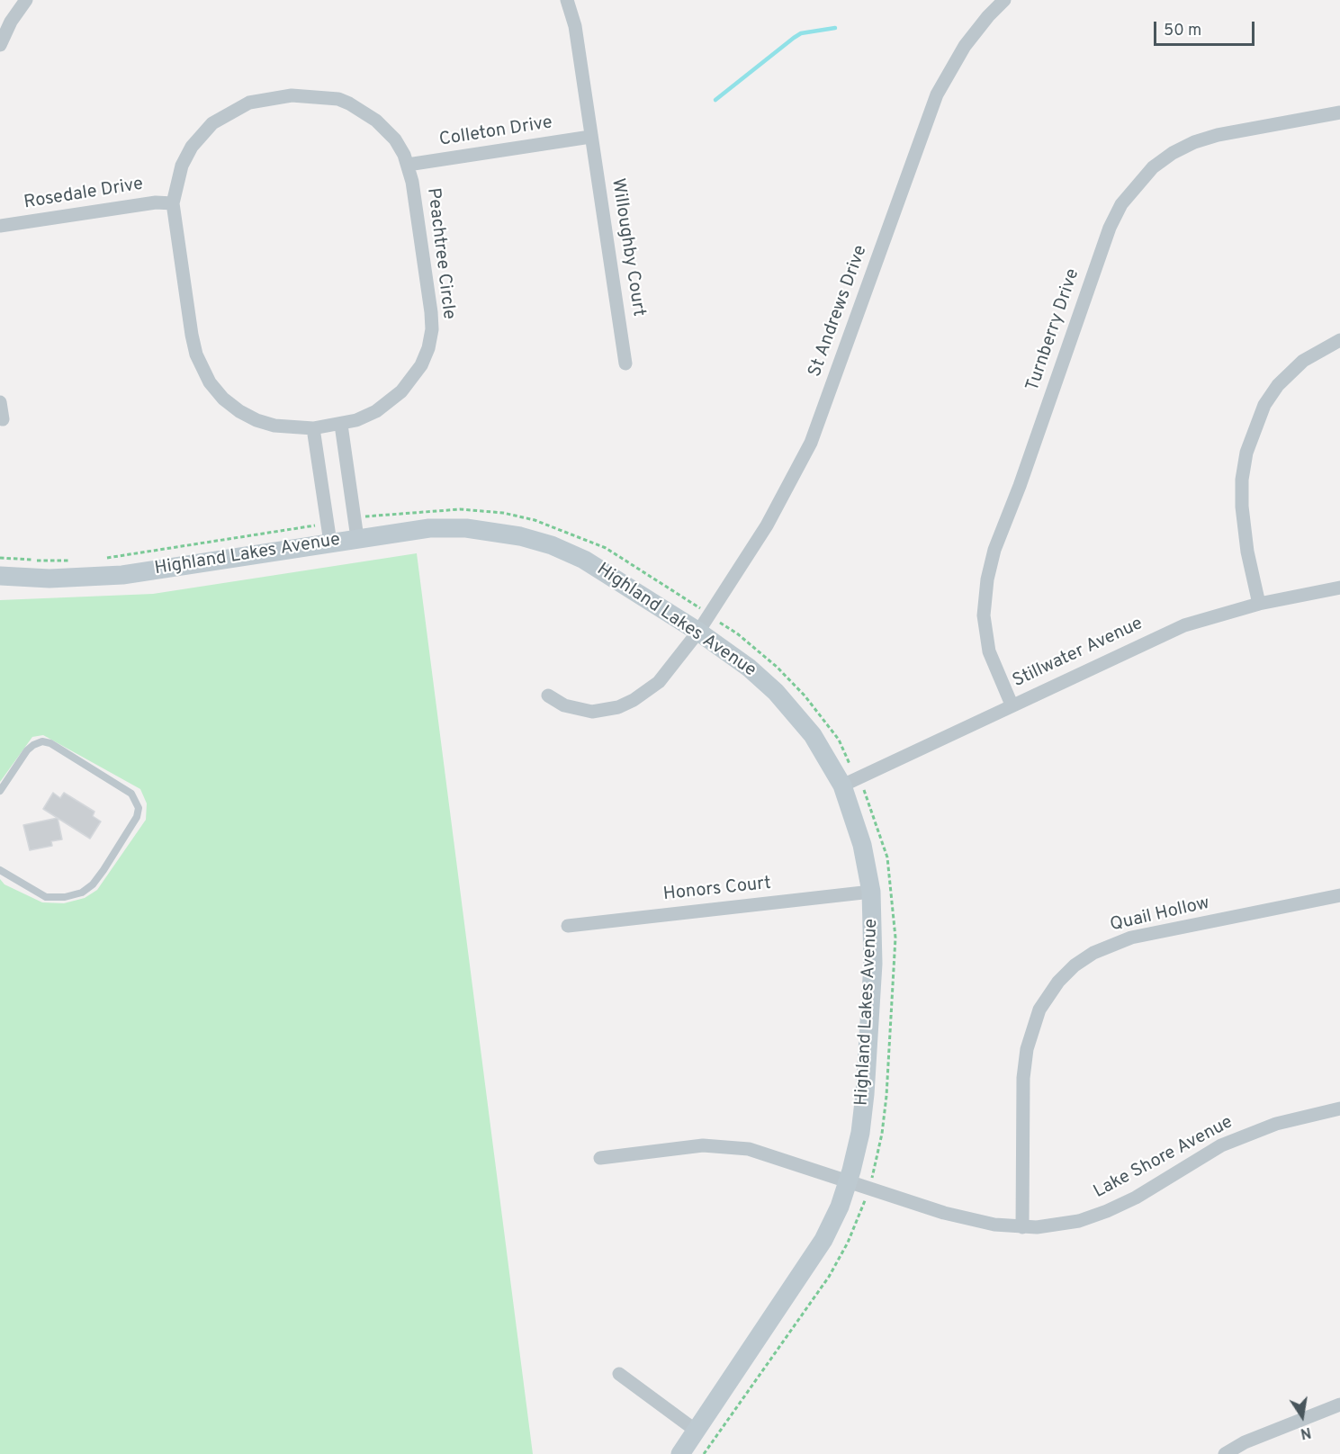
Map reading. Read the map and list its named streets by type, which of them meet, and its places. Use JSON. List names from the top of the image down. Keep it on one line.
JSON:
{"streets":{"street":["Colleton Drive","Rosedale Drive","Willoughby Court","Peachtree Circle","St Andrews Drive","Turnberry Drive","Highland Lakes Avenue","Stillwater Avenue","Honors Court","Quail Hollow","Lake Shore Avenue"]},"crossings":[["Colleton Drive","Willoughby Court"],["Colleton Drive","Peachtree Circle"],["Rosedale Drive","Peachtree Circle"],["St Andrews Drive","Highland Lakes Avenue"],["Turnberry Drive","Stillwater Avenue"],["Highland Lakes Avenue","Stillwater Avenue"],["Highland Lakes Avenue","Honors Court"],["Highland Lakes Avenue","Lake Shore Avenue"],["Quail Hollow","Lake Shore Avenue"]],"scale_bar":"50 m","north":"bottom"}
